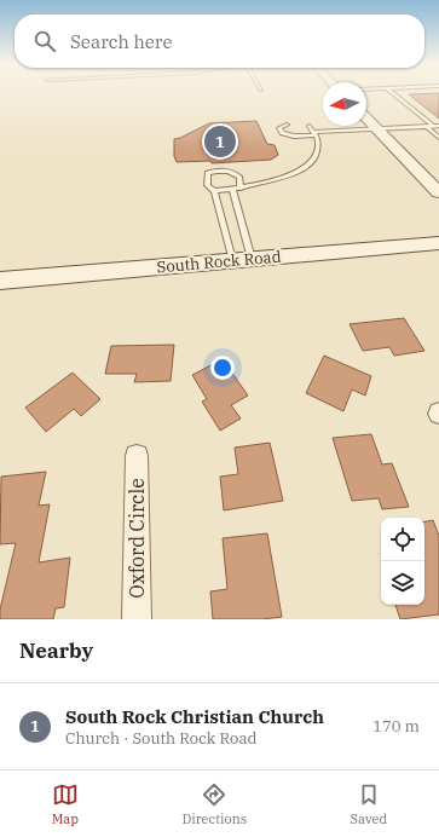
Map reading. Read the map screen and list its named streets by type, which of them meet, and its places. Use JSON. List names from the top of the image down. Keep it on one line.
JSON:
{"streets":{"main road":["South Rock Road"],"street":["Oxford Circle"]},"north":"left","page":{"search":"Search here","pins":"1","heading":"Nearby","list":[{"mark":"1","name":"South Rock Christian Church","note":"Church · South Rock Road","value":"170 m"}],"nav":["Map","Directions","Saved"]}}
